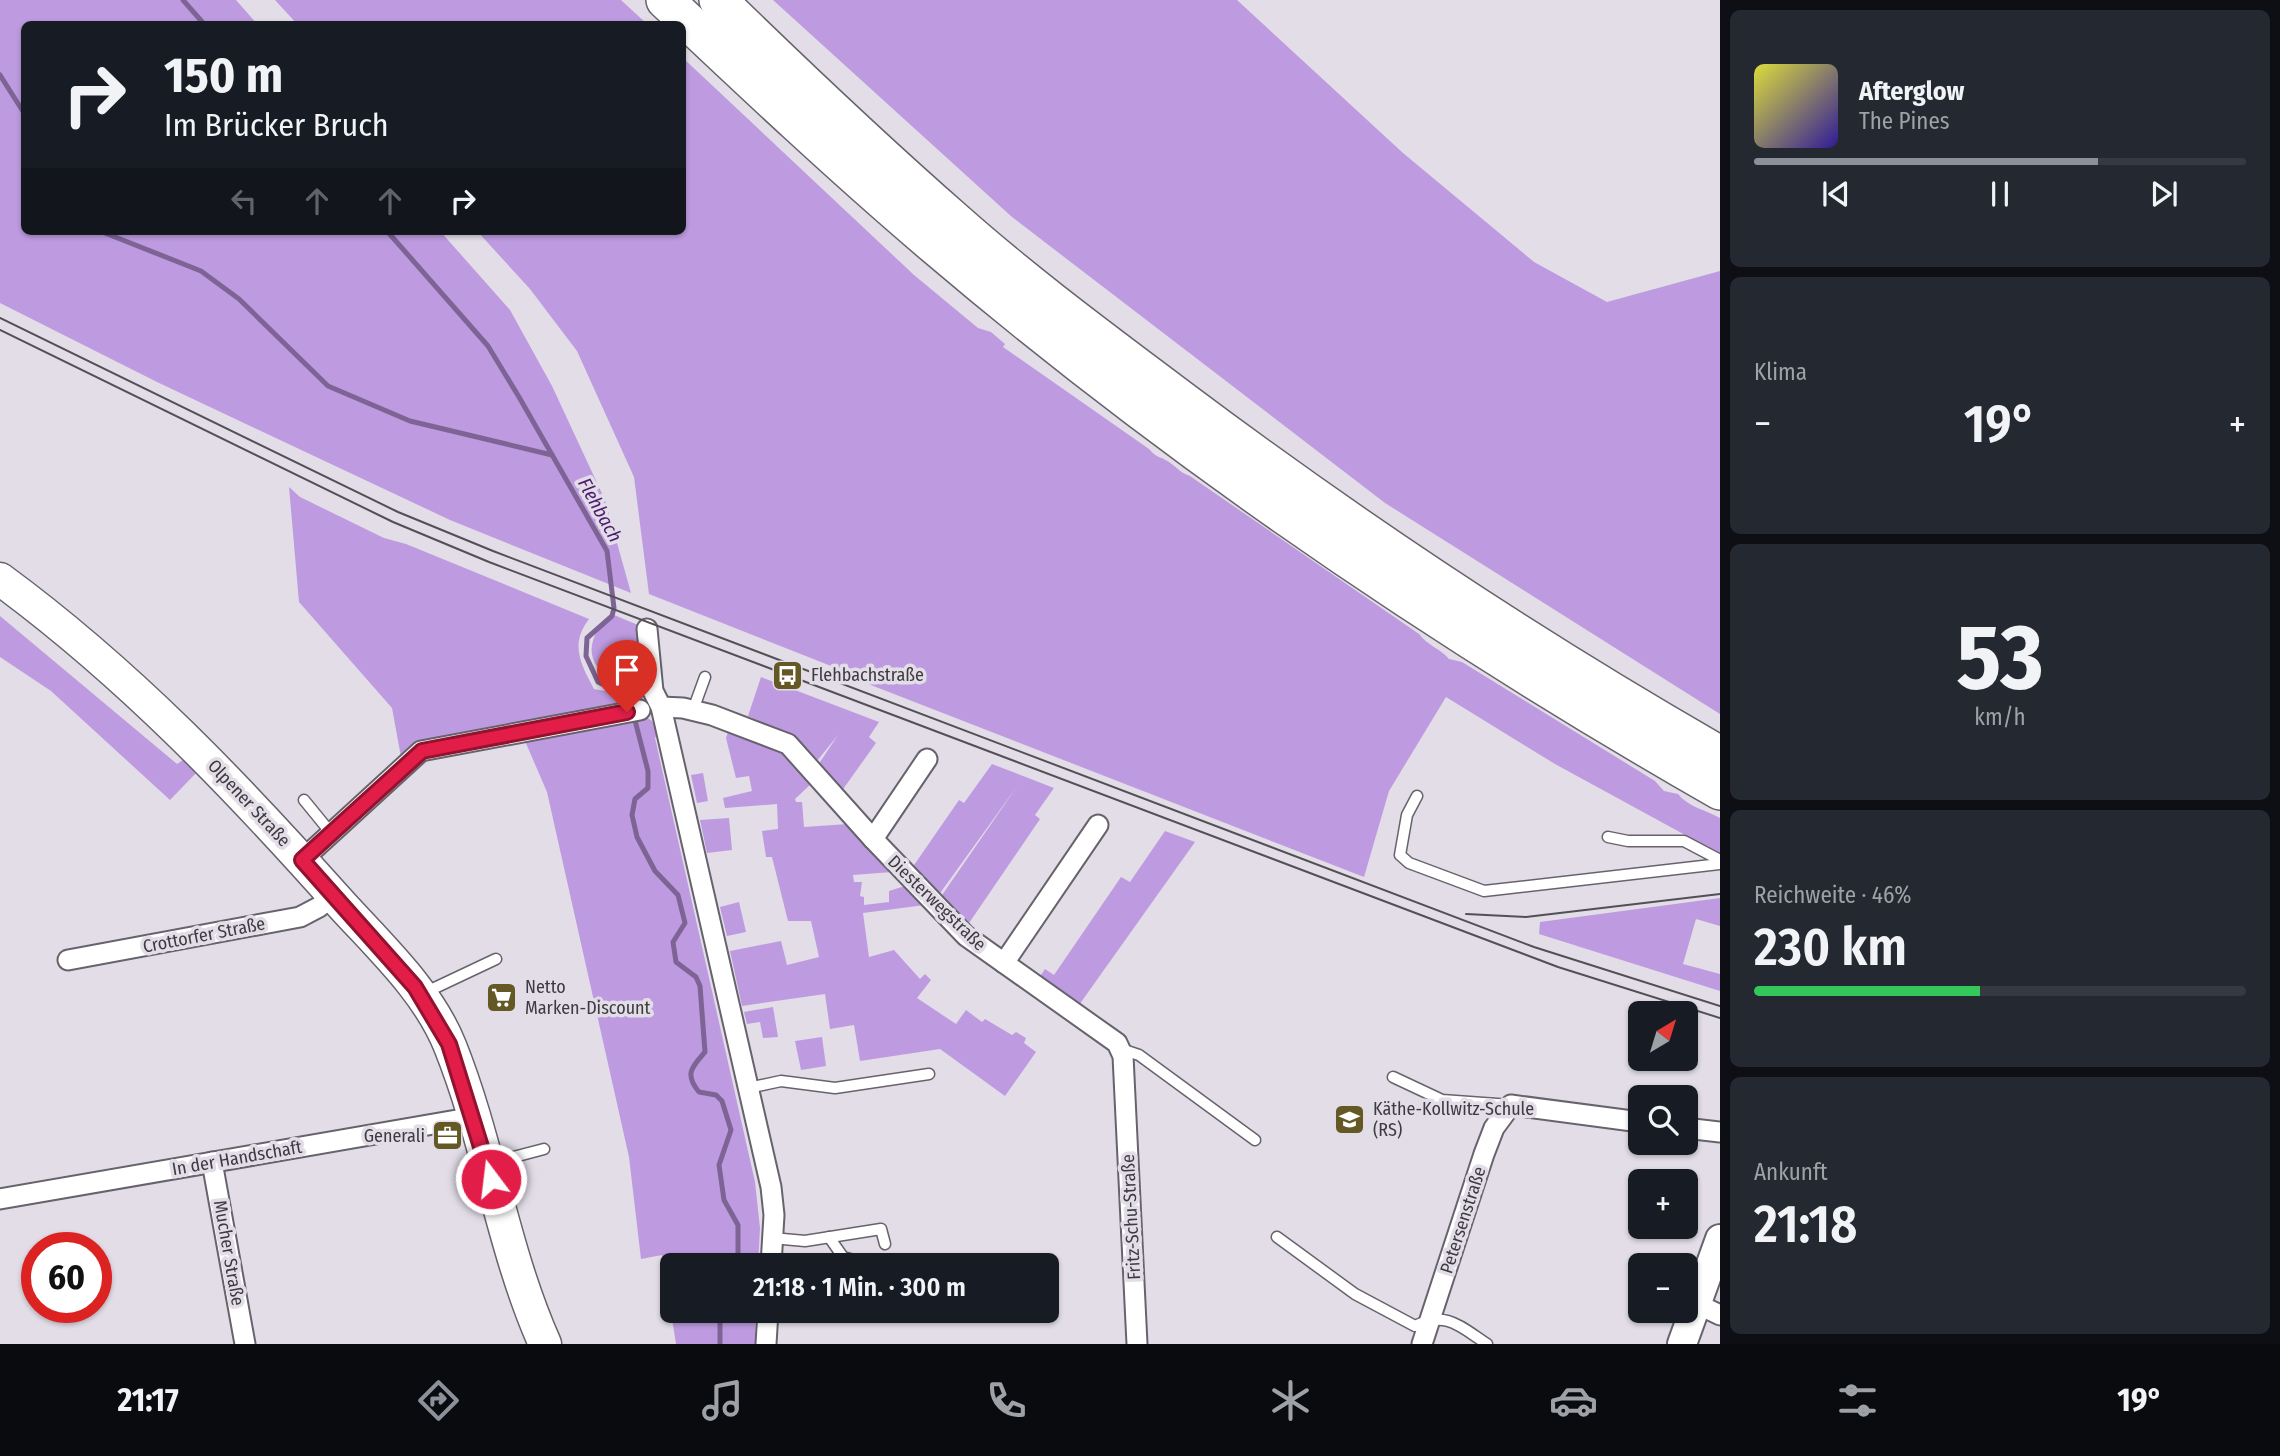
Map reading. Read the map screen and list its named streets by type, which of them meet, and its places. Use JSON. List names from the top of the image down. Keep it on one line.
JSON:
{"streets":{"main road":["Olpener Straße"],"street":["Diesterwegstraße","Crottorfer Straße","In der Handschaft","Fritz-Schu-Straße","Petersenstraße","Mucher Straße"]},"crossings":[["Olpener Straße","Crottorfer Straße"],["Olpener Straße","In der Handschaft"],["Diesterwegstraße","Fritz-Schu-Straße"],["In der Handschaft","Mucher Straße"]],"water":["Flehbach"],"places":{"bus stop":["Flehbachstraße"],"supermarket":["Netto Marken-Discount"],"school or university":["Käthe-Kollwitz-Schule (RS)"],"office":["Generali"]},"north":"top right","page":{"turn":["150 m","Im Brücker Bruch"],"song":["Afterglow","The Pines"],"tile":["Klima",["53","km/h"],["Reichweite · 46%","230 km"],["Ankunft","21:18"]],"heat":["−","19°","+"],"map_buttons":["+","−"],"limit":"60","trip":"21:18 · 1 Min. · 300 m","tabs":["21:17","19°"]}}
